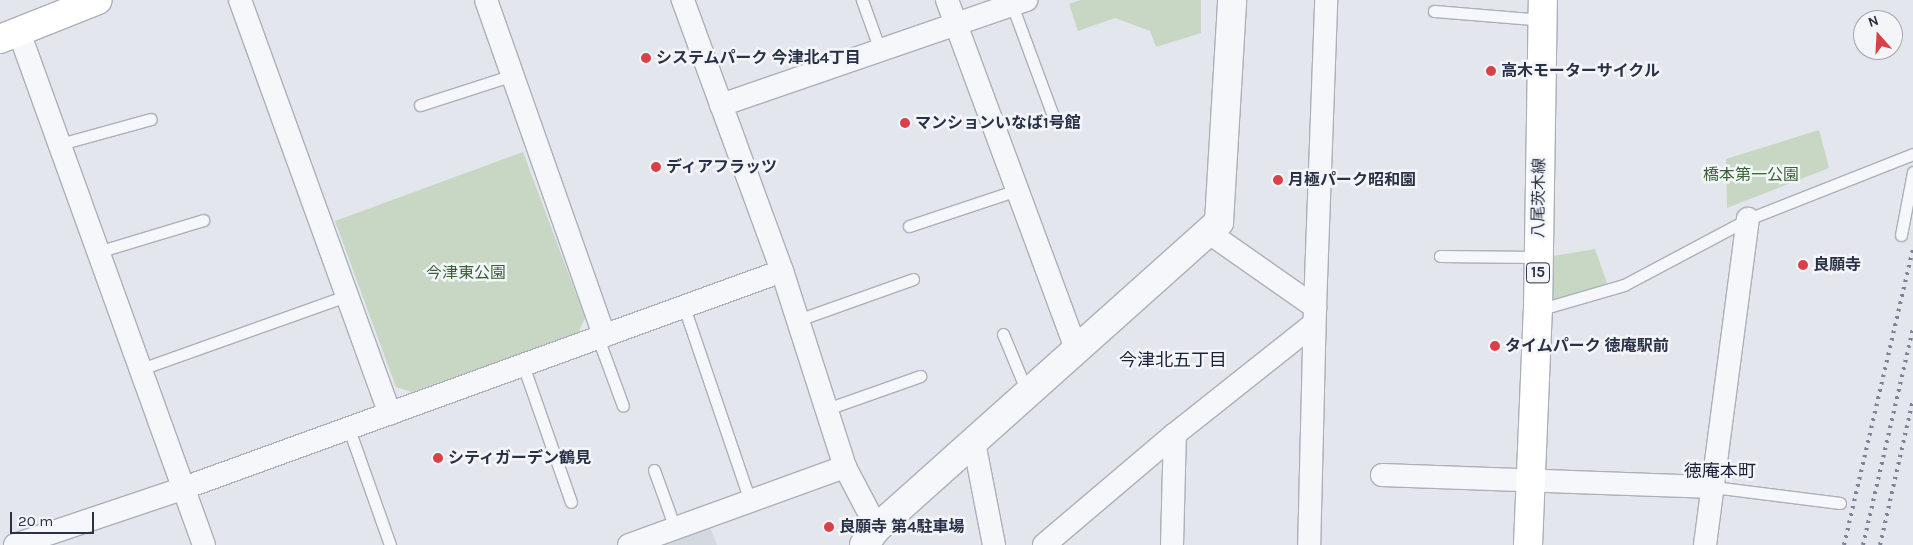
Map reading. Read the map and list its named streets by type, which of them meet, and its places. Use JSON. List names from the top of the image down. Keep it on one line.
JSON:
{"streets":{"main road":["八尾茨木線","15"]},"districts":["今津北五丁目","徳庵本町"],"parks":["橋本第一公園","今津東公園"],"places":["システムパーク 今津北4丁目","高木モーターサイクル","マンションいなば1号館","ディアフラッツ","月極パーク昭和園","良願寺","タイムパーク 徳庵駅前","シティガーデン鶴見","良願寺 第4駐車場"],"scale_bar":"20 m","north":"top"}
